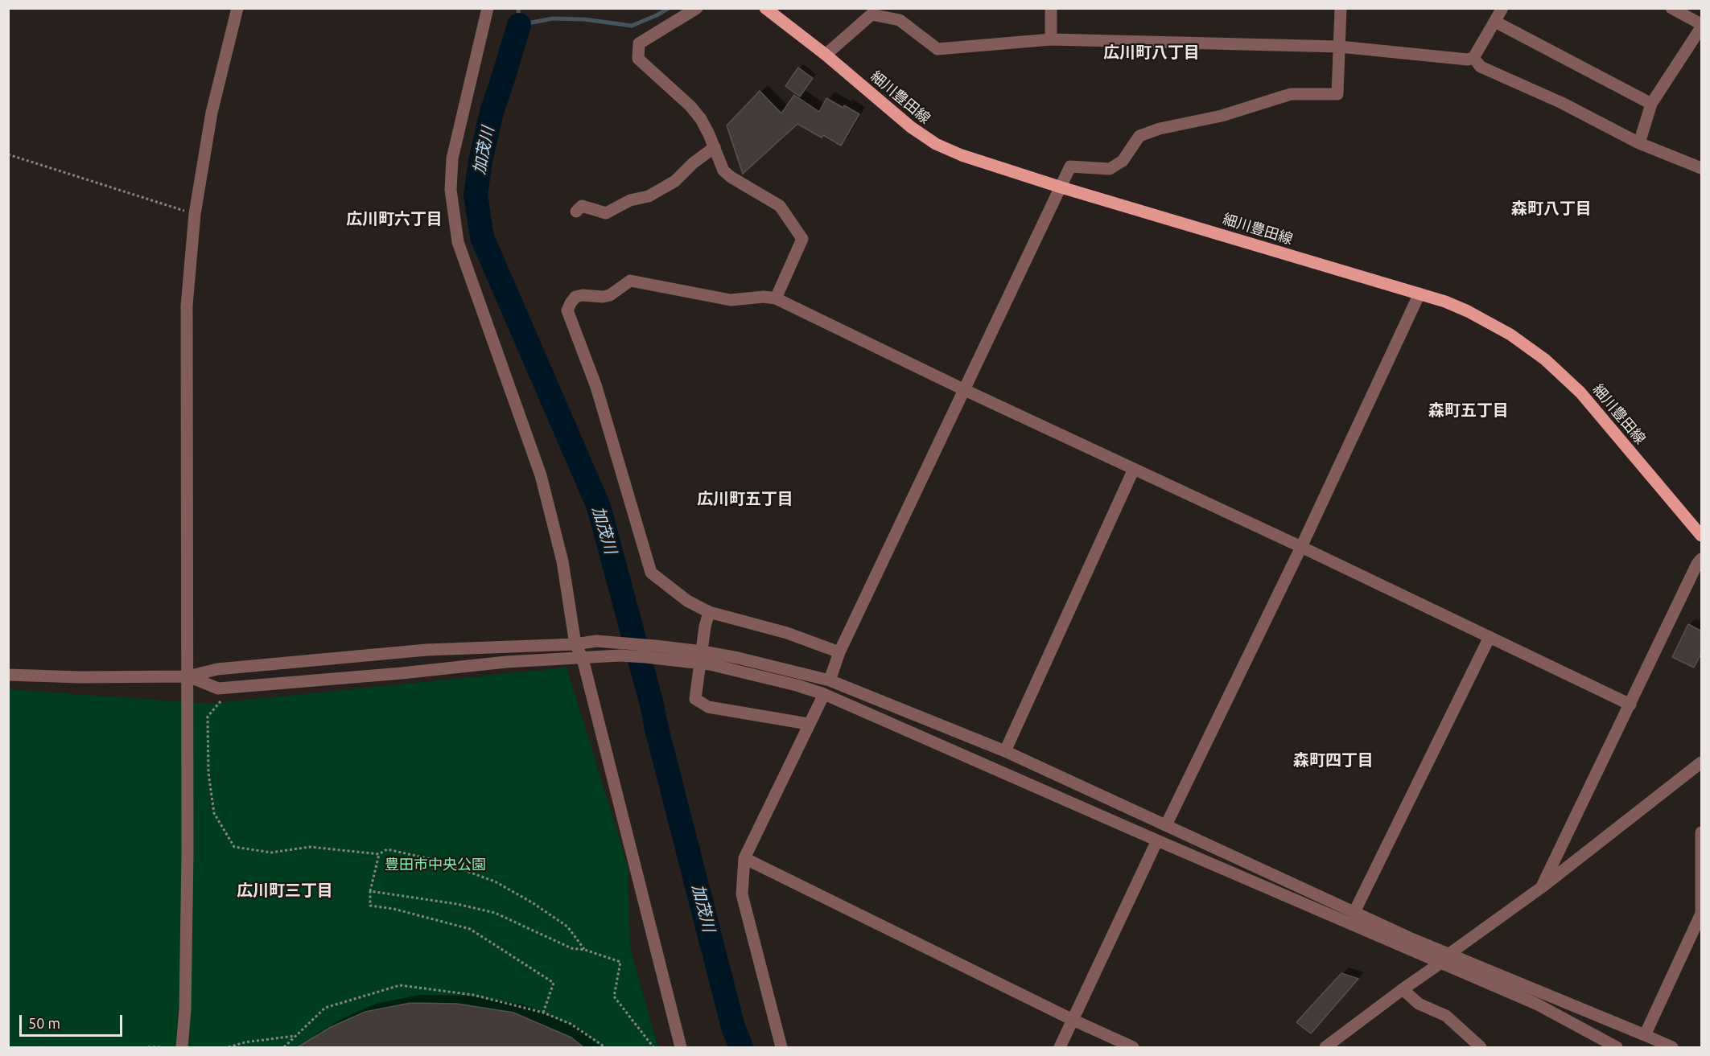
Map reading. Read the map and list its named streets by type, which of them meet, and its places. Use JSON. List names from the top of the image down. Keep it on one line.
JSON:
{"streets":{"main road":["細川豊田線"]},"districts":["広川町八丁目","森町八丁目","広川町六丁目","森町五丁目","広川町五丁目","森町四丁目","広川町三丁目"],"water":["加茂川"],"parks":["豊田市中央公園"],"scale_bar":"50 m"}
